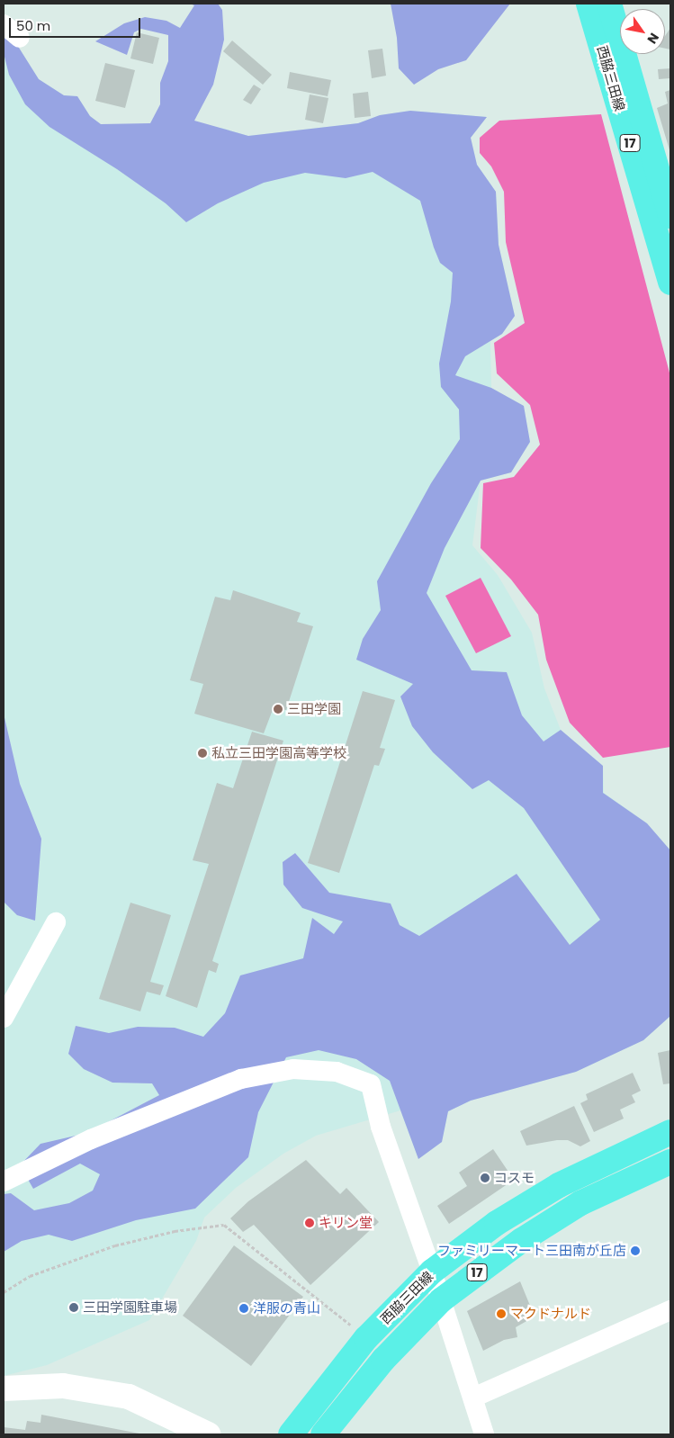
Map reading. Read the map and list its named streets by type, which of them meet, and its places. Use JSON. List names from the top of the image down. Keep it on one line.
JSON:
{"streets":{"main road":["西脇三田線","17"]},"places":["三田学園","私立三田学園高等学校","コスモ","キリン堂","ファミリーマート三田南が丘店","三田学園駐車場","洋服の青山","マクドナルド"],"scale_bar":"50 m","north":"bottom right"}
